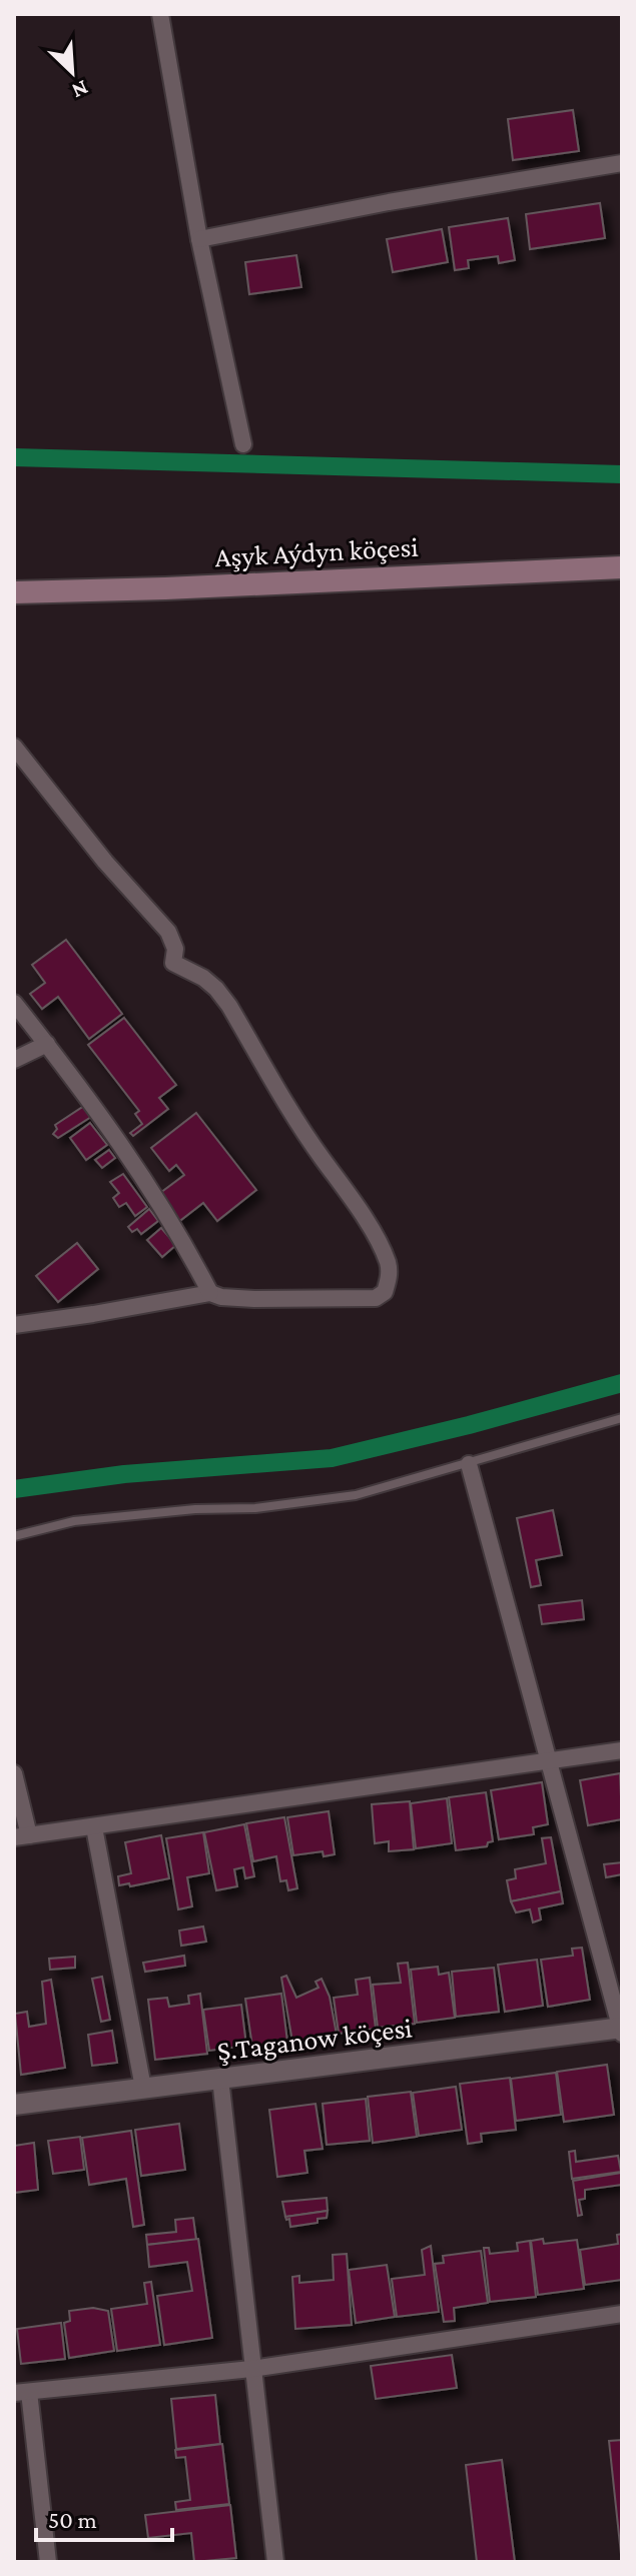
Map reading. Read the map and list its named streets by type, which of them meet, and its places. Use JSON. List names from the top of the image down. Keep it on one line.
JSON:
{"streets":{"main road":["Aşyk Aýdyn köçesi"],"street":["Ş.Taganow köçesi"]},"scale_bar":"50 m","north":"bottom right"}
